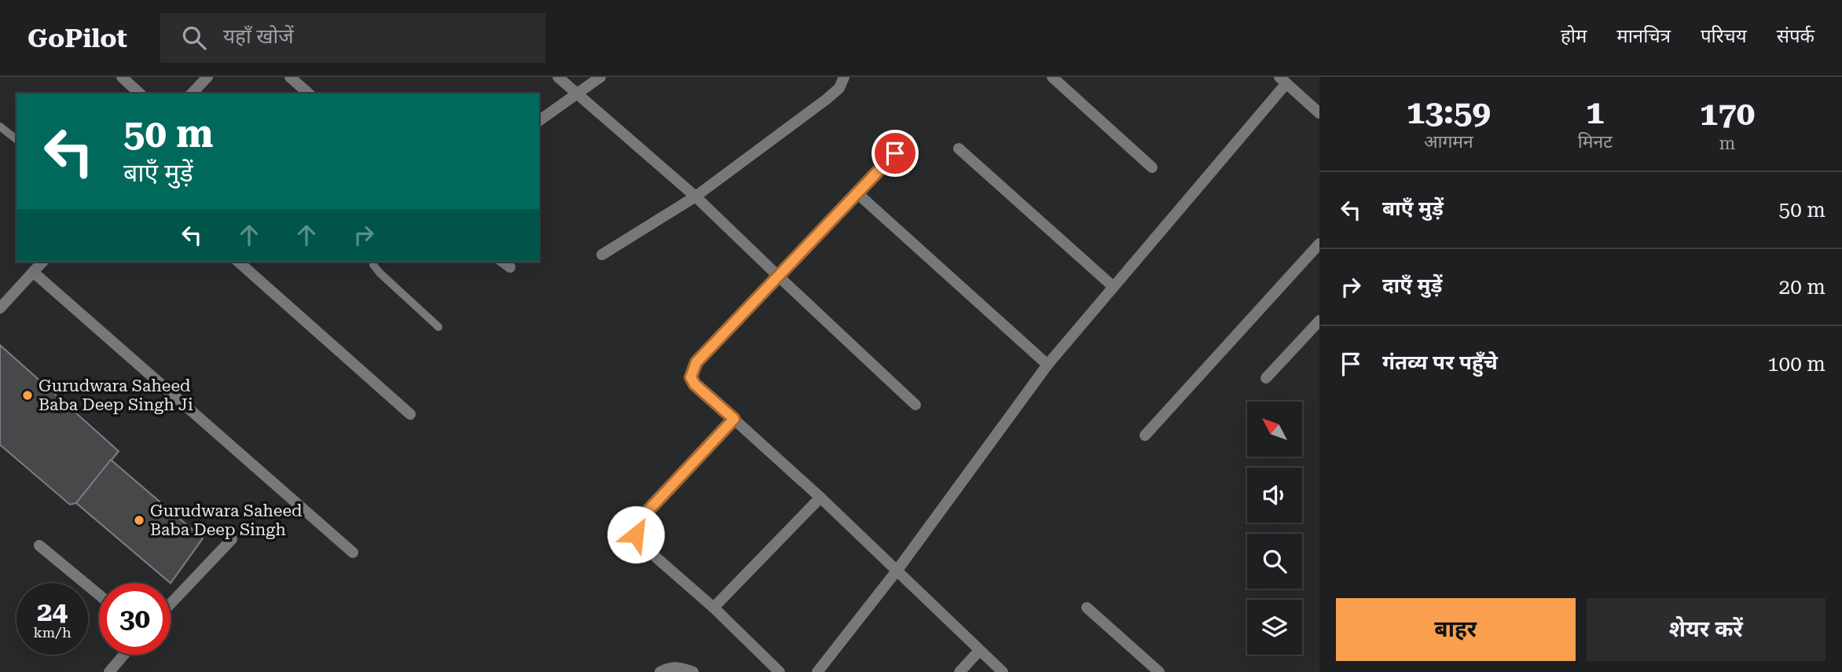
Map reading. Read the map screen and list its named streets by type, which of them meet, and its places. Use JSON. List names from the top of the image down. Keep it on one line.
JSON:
{"places":["Gurudwara Saheed Baba Deep Singh Ji","Gurudwara Saheed Baba Deep Singh"],"north":"top left","page":{"header":"GoPilot","search":"यहाँ खोजें","nav":["होम","मानचित्र","परिचय","संपर्क"],"eta":["13:59","आगमन","1","मिनट","170","m"],"turn":["50 m","बाएँ मुड़ें"],"list":[{"name":"बाएँ मुड़ें","value":"50 m"},{"name":"दाएँ मुड़ें","value":"20 m"},{"name":"गंतव्य पर पहुँचे","value":"100 m"}],"speed":"24 km/h","limit":"30","buttons":["बाहर","शेयर करें"]}}
